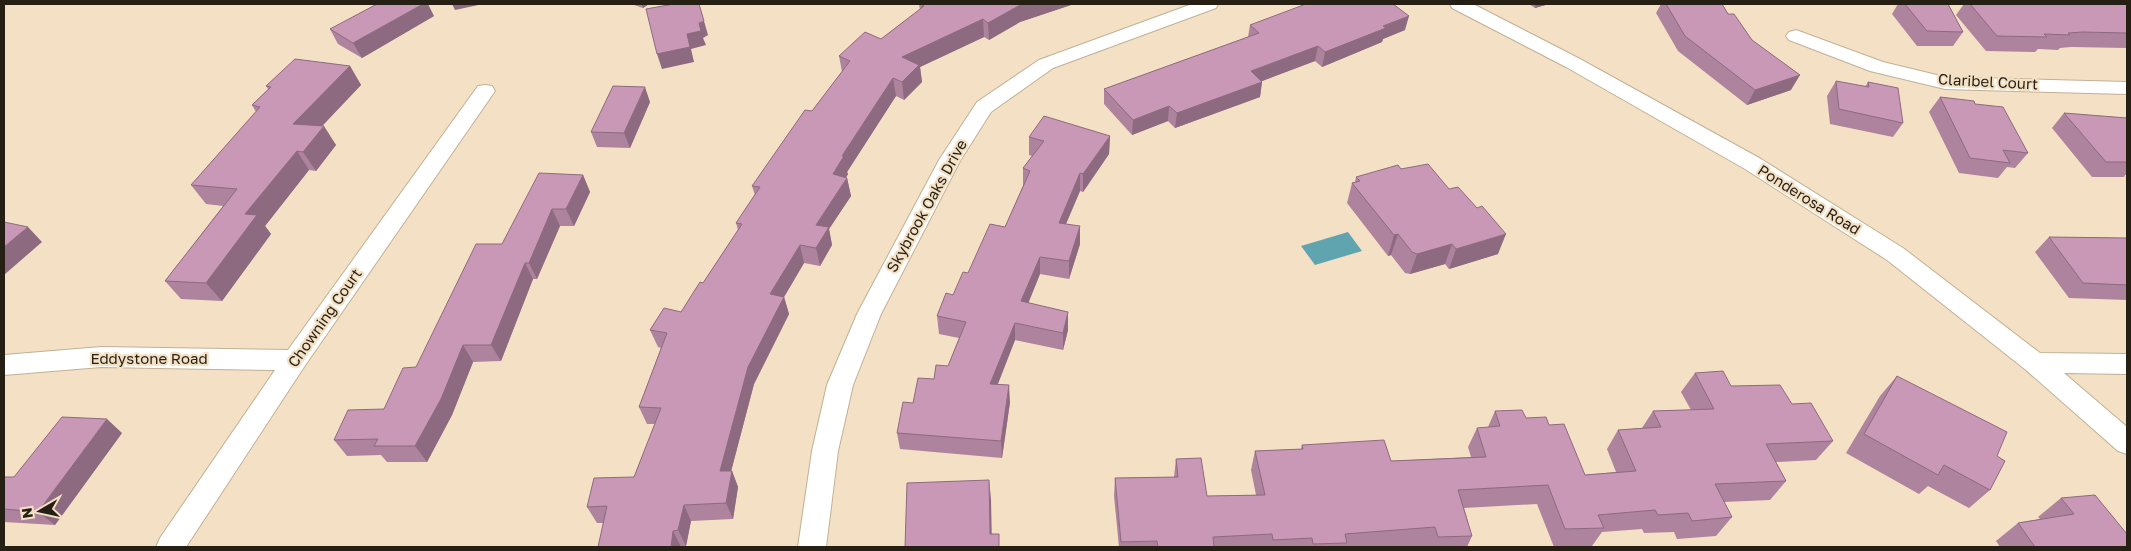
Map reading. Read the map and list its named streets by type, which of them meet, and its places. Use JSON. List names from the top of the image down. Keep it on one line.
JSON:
{"streets":{"street":["Claribel Court","Ponderosa Road","Skybrook Oaks Drive","Chowning Court","Eddystone Road"]},"crossings":[["Chowning Court","Eddystone Road"]],"north":"left"}
